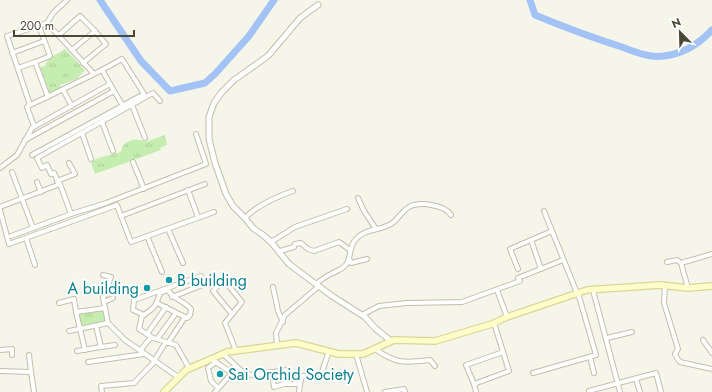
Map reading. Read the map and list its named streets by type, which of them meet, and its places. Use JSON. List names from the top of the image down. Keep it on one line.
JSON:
{"places":["B building","A building","Sai Orchid Society"],"scale_bar":"200 m","north":"top left"}
